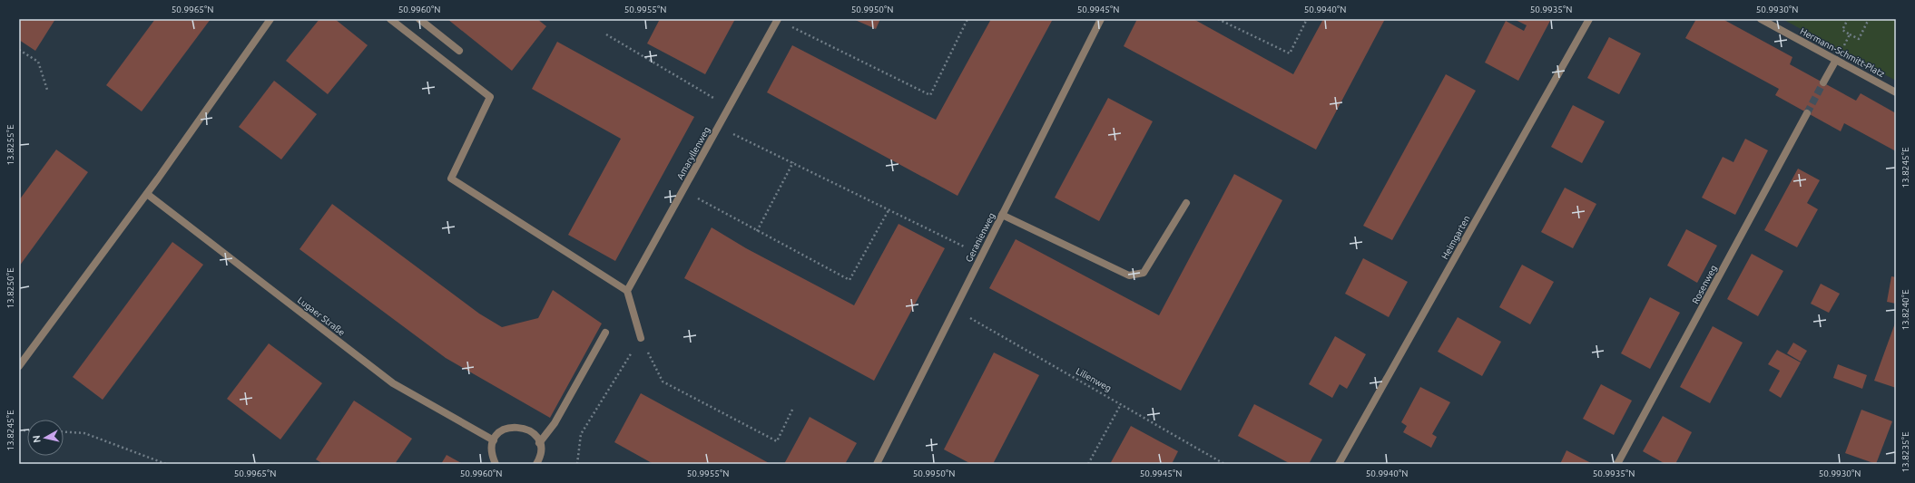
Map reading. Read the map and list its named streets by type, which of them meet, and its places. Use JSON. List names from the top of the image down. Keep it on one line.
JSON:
{"streets":{"street":["Hermann-Schmitt-Platz","Amaryllenweg","Geranienweg","Heimgarten","Rosenweg","Lugaer Straße"],"path":["Lilienweg"]},"crossings":[["Geranienweg","Lilienweg"]],"north":"left","coordinates":["50.9965°N","50.9960°N","50.9955°N","50.9950°N","50.9945°N","50.9940°N","50.9935°N","50.9930°N","13.8255°E","13.8245°E","13.8250°E","13.8240°E","13.8235°E"]}
